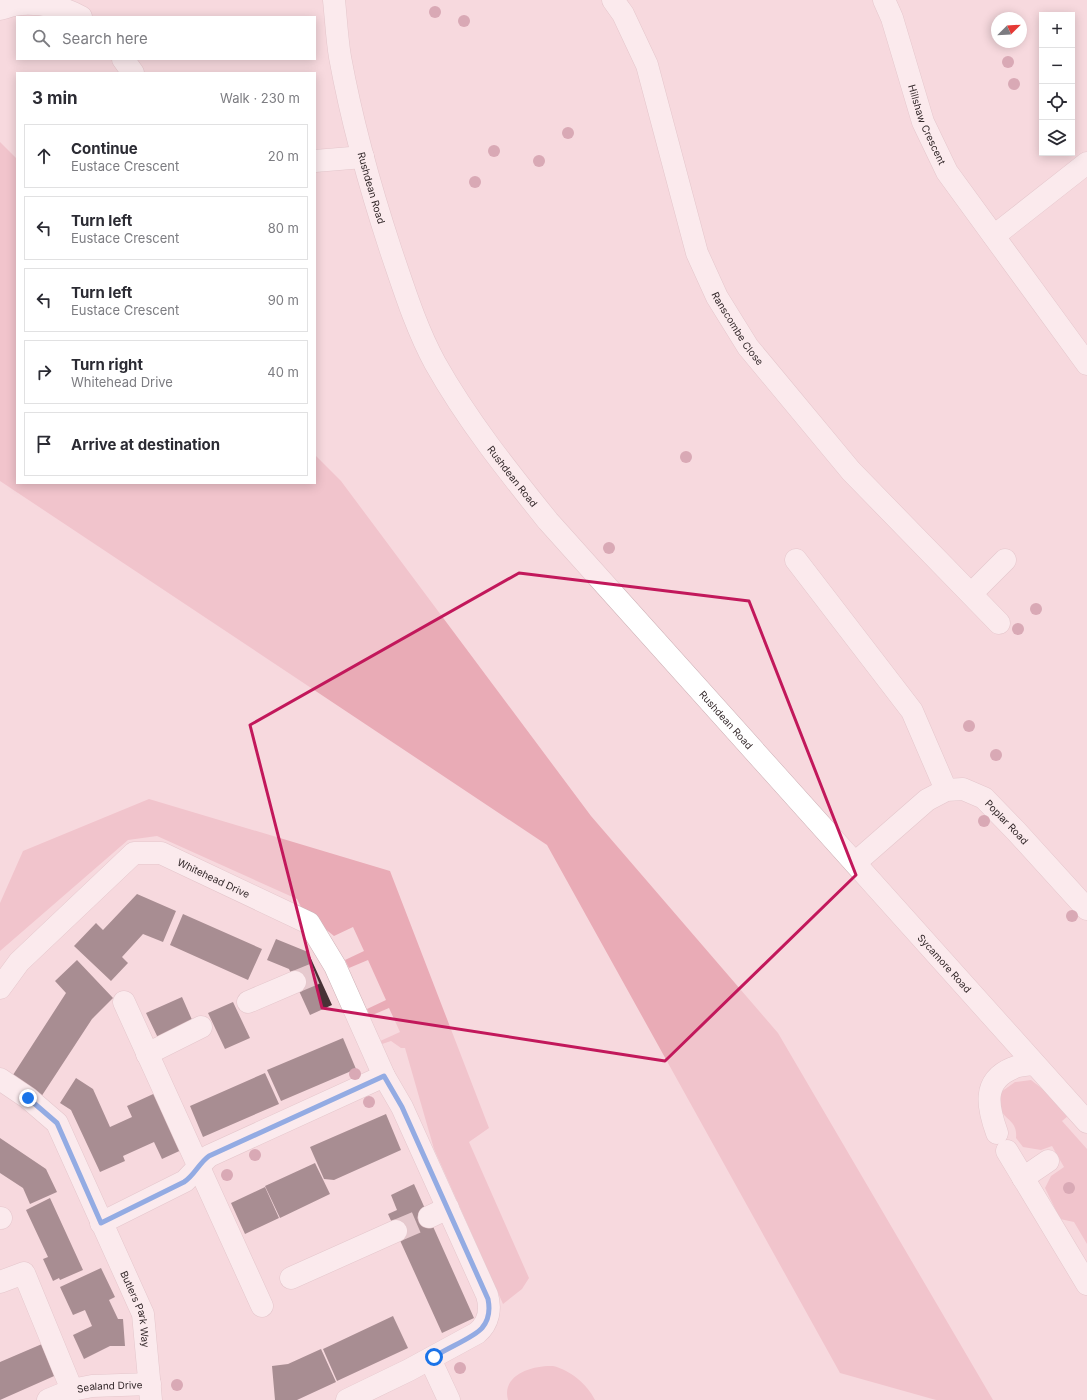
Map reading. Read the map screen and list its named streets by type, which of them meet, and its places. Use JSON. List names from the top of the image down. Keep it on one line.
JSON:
{"streets":{"street":["Hillshaw Crescent","Rushdean Road","Ranscombe Close","Poplar Road","Whitehead Drive","Sycamore Road","Butlers Park Way","Sealand Drive"]},"crossings":[["Rushdean Road","Poplar Road"],["Rushdean Road","Sycamore Road"],["Poplar Road","Sycamore Road"],["Butlers Park Way","Sealand Drive"]],"north":"top right","page":{"map_buttons":["+","−"],"search":"Search here","heading":["3 min","Walk · 230 m"],"list":[["Continue","Eustace Crescent","20 m"],["Turn left","Eustace Crescent","80 m"],["Turn left","Eustace Crescent","90 m"],["Turn right","Whitehead Drive","40 m"],"Arrive at destination"]}}
